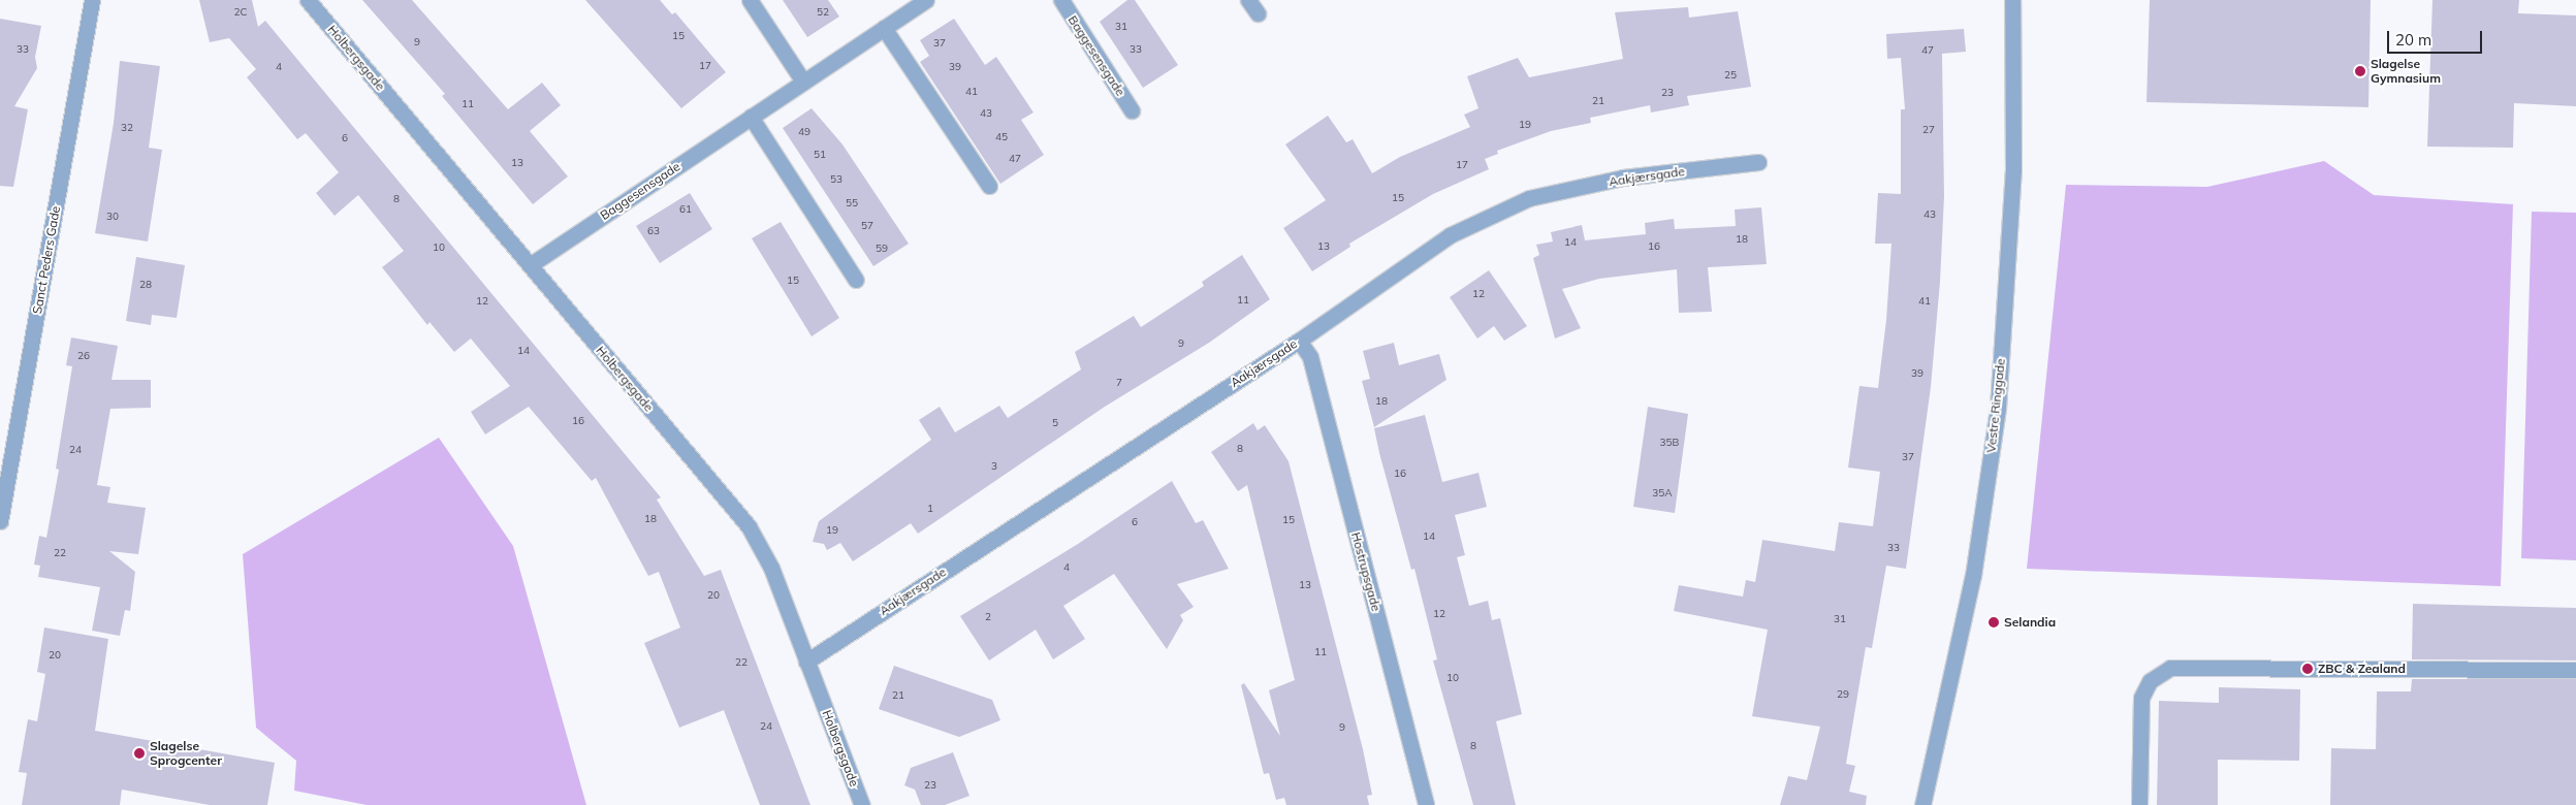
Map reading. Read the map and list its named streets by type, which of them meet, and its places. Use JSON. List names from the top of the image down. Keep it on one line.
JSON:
{"streets":{"street":["Baggesensgade","Holbergsgade","Aakjærsgade","Sanct Peders Gade","Vestre Ringgade","Hostrupsgade"]},"crossings":[["Baggesensgade","Holbergsgade"],["Holbergsgade","Aakjærsgade"],["Aakjærsgade","Hostrupsgade"]],"places":["Slagelse Gymnasium","Selandia","ZBC & Zealand","Slagelse Sprogcenter"],"house_numbers":["2C","52","31","15","9","37","33","33","47","17","4","39","25","41","23","21","11","43","19","32","27","49","45","6","51","47","13","17","53","15","8","55","61","43","30","57","63","18","14","13","16","10","59","15","28","12","11","12","41","9","14","26","39","7","18","16","5","35B","8","24","37","3","16","35A","1","18","15","6","19","14","33","22","4","13","20","12","2","31","11","20","22","10","29","21","24","9","8","23"],"scale_bar":"20 m"}
